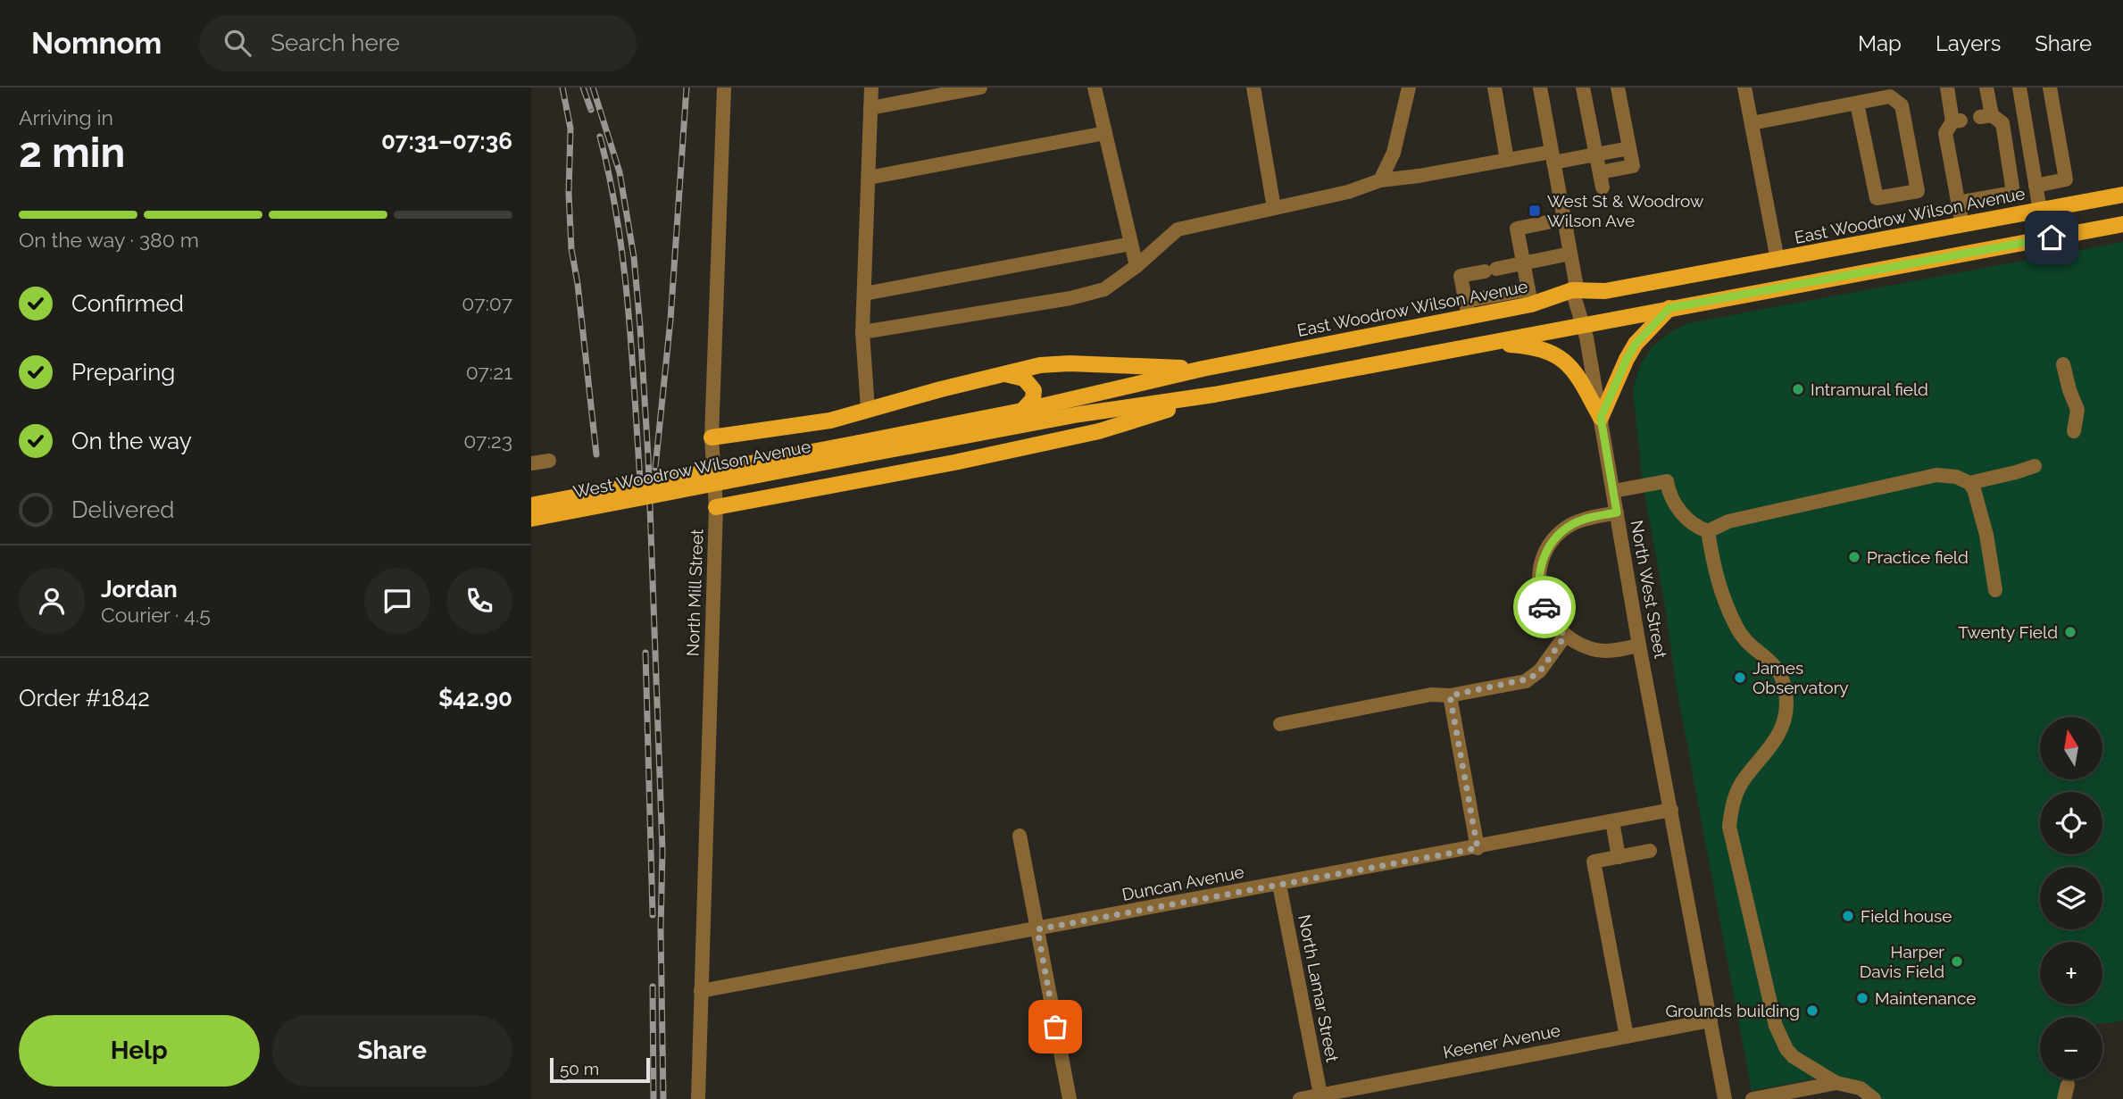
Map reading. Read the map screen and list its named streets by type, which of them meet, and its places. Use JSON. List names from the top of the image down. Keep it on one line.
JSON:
{"streets":{"main road":["East Woodrow Wilson Avenue","West Woodrow Wilson Avenue"],"street":["North West Street","North Mill Street","Duncan Avenue","North Lamar Street","Keener Avenue"]},"crossings":[["East Woodrow Wilson Avenue","West Woodrow Wilson Avenue"],["East Woodrow Wilson Avenue","North West Street"],["North West Street","Duncan Avenue"],["North West Street","Keener Avenue"],["North Mill Street","Duncan Avenue"],["Duncan Avenue","North Lamar Street"],["North Lamar Street","Keener Avenue"]],"places":{"transit":["West St & Woodrow Wilson Ave"],"other":["Intramural field","Practice field","Twenty Field","James Observatory","Field house","Harper Davis Field","Maintenance","Grounds building"]},"scale_bar":"50 m","north":"top","page":{"header":"Nomnom","search":"Search here","nav":["Map","Layers","Share"],"heading":["2 min","Arriving in","07:31–07:36"],"panel":["Jordan","Courier · 4.5","Order #1842","$42.90"],"bar":"On the way · 380 m","list":[["Confirmed","07:07"],["Preparing","07:21"],["On the way","07:23"],"Delivered"],"map_buttons":["+","−"],"buttons":["Help","Share"],"scale":"50 m"}}
